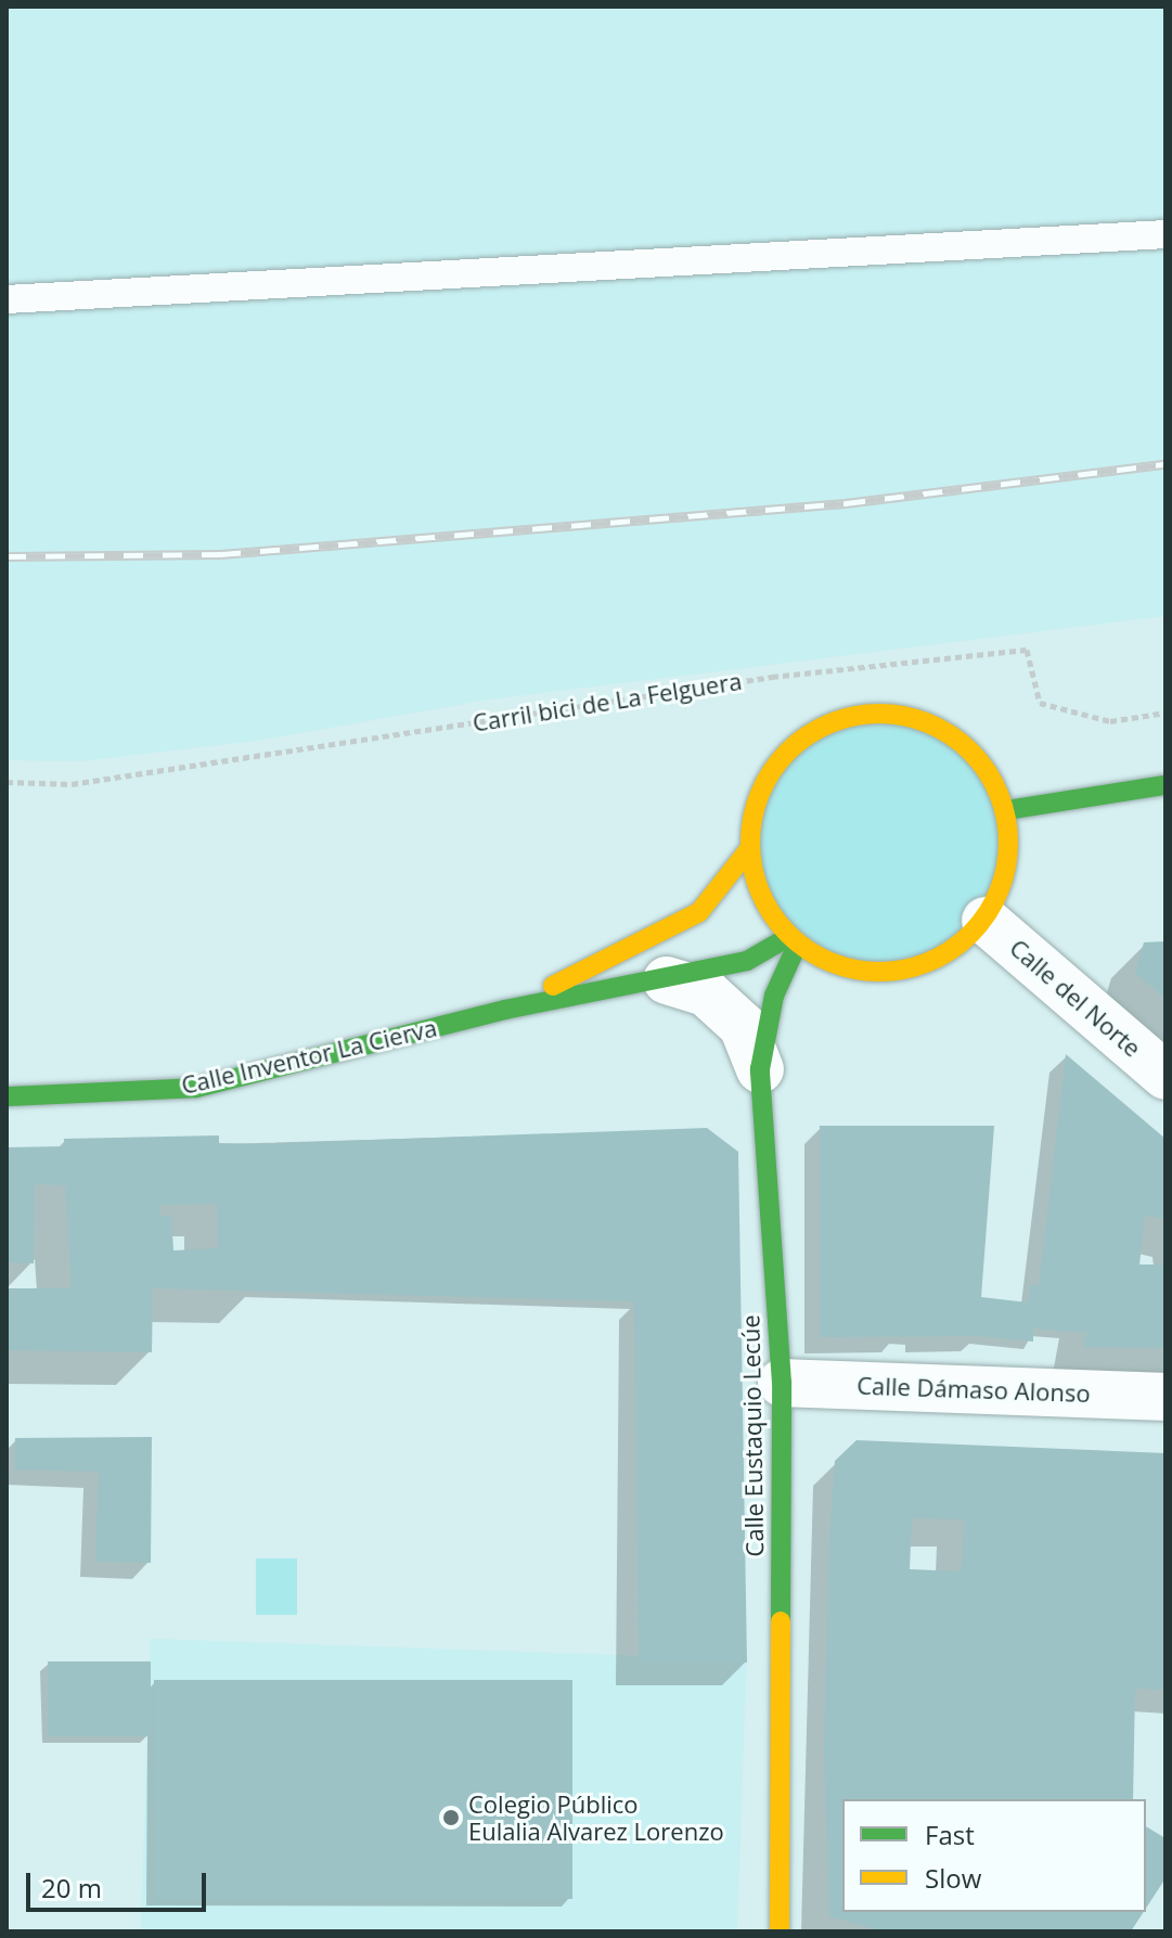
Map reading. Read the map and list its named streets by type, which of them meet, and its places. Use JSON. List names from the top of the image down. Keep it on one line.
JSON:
{"streets":{"street":["Calle del Norte","Calle Inventor La Cierva","Calle Dámaso Alonso","Calle Eustaquio Lecúe"],"path":["Carril bici de La Felguera"]},"crossings":[["Calle del Norte","Calle Inventor La Cierva"],["Calle del Norte","Calle Eustaquio Lecúe"],["Calle Inventor La Cierva","Calle Eustaquio Lecúe"],["Calle Dámaso Alonso","Calle Eustaquio Lecúe"]],"places":["Colegio Público Eulalia Alvarez Lorenzo"],"legend":["Fast","Slow"],"scale_bar":"20 m"}
